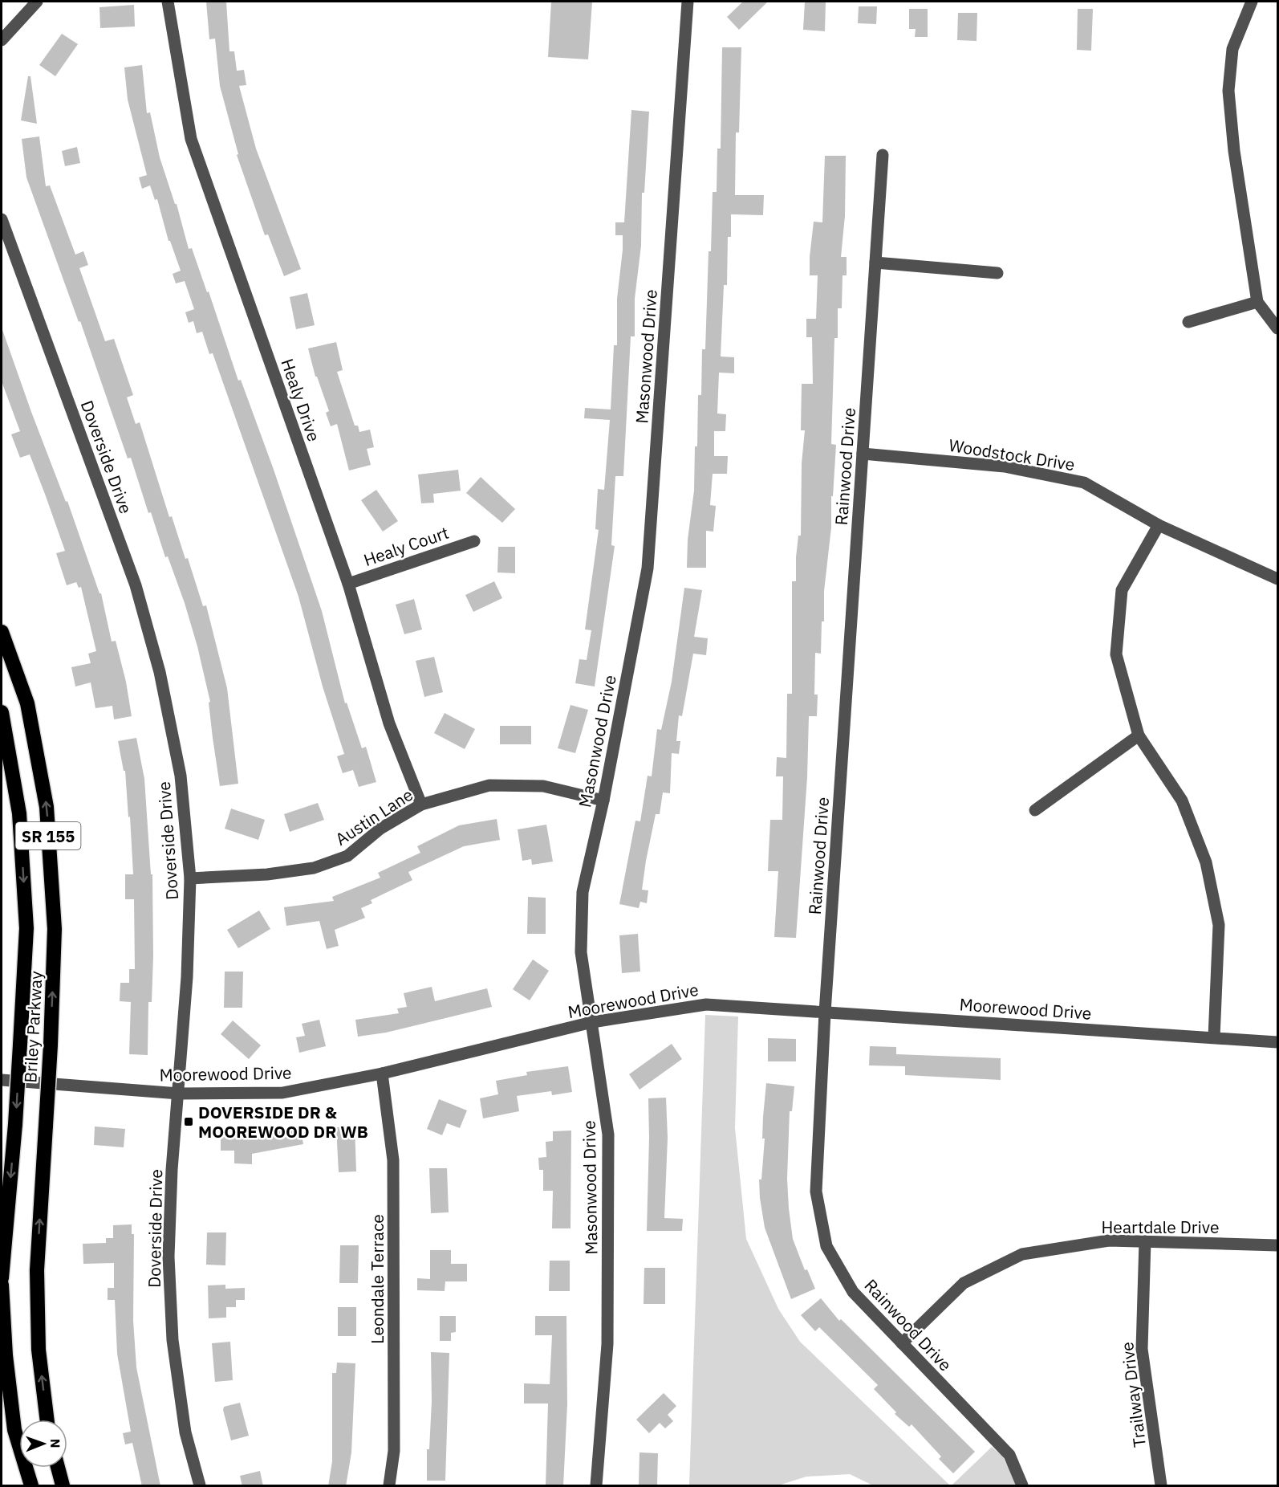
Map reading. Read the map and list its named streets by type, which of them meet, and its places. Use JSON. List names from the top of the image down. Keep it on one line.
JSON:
{"streets":{"highway":["SR 155","Briley Parkway"],"street":["Masonwood Drive","Healy Drive","Woodstock Drive","Doverside Drive","Rainwood Drive","Healy Court","Austin Lane","Moorewood Drive","Heartdale Drive","Leondale Terrace","Trailway Drive"]},"crossings":[["Masonwood Drive","Austin Lane"],["Masonwood Drive","Moorewood Drive"],["Healy Drive","Healy Court"],["Healy Drive","Austin Lane"],["Woodstock Drive","Rainwood Drive"],["Doverside Drive","Austin Lane"],["Doverside Drive","Moorewood Drive"],["Rainwood Drive","Moorewood Drive"],["Rainwood Drive","Heartdale Drive"],["Moorewood Drive","Leondale Terrace"],["Heartdale Drive","Trailway Drive"]],"places":{"transit":["DOVERSIDE DR & MOOREWOOD DR WB"]},"north":"right"}
